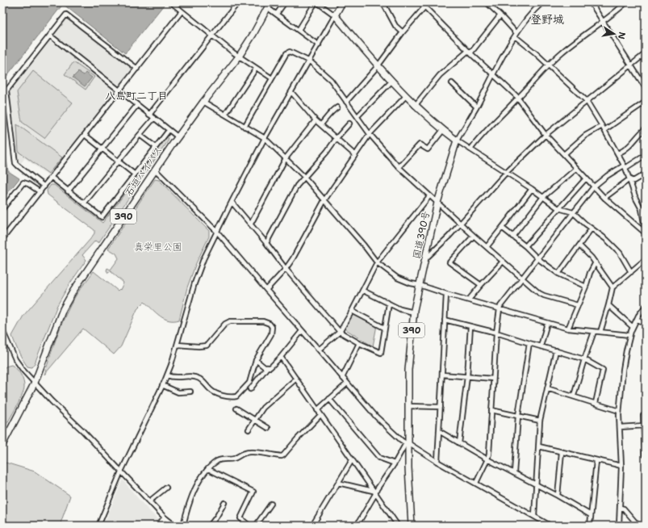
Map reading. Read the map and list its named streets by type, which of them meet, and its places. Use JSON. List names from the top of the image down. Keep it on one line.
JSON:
{"streets":{"highway":["石垣バイパス","390","国道390号"]},"districts":["登野城","八島町二丁目"],"parks":["真栄里公園"],"north":"right"}
